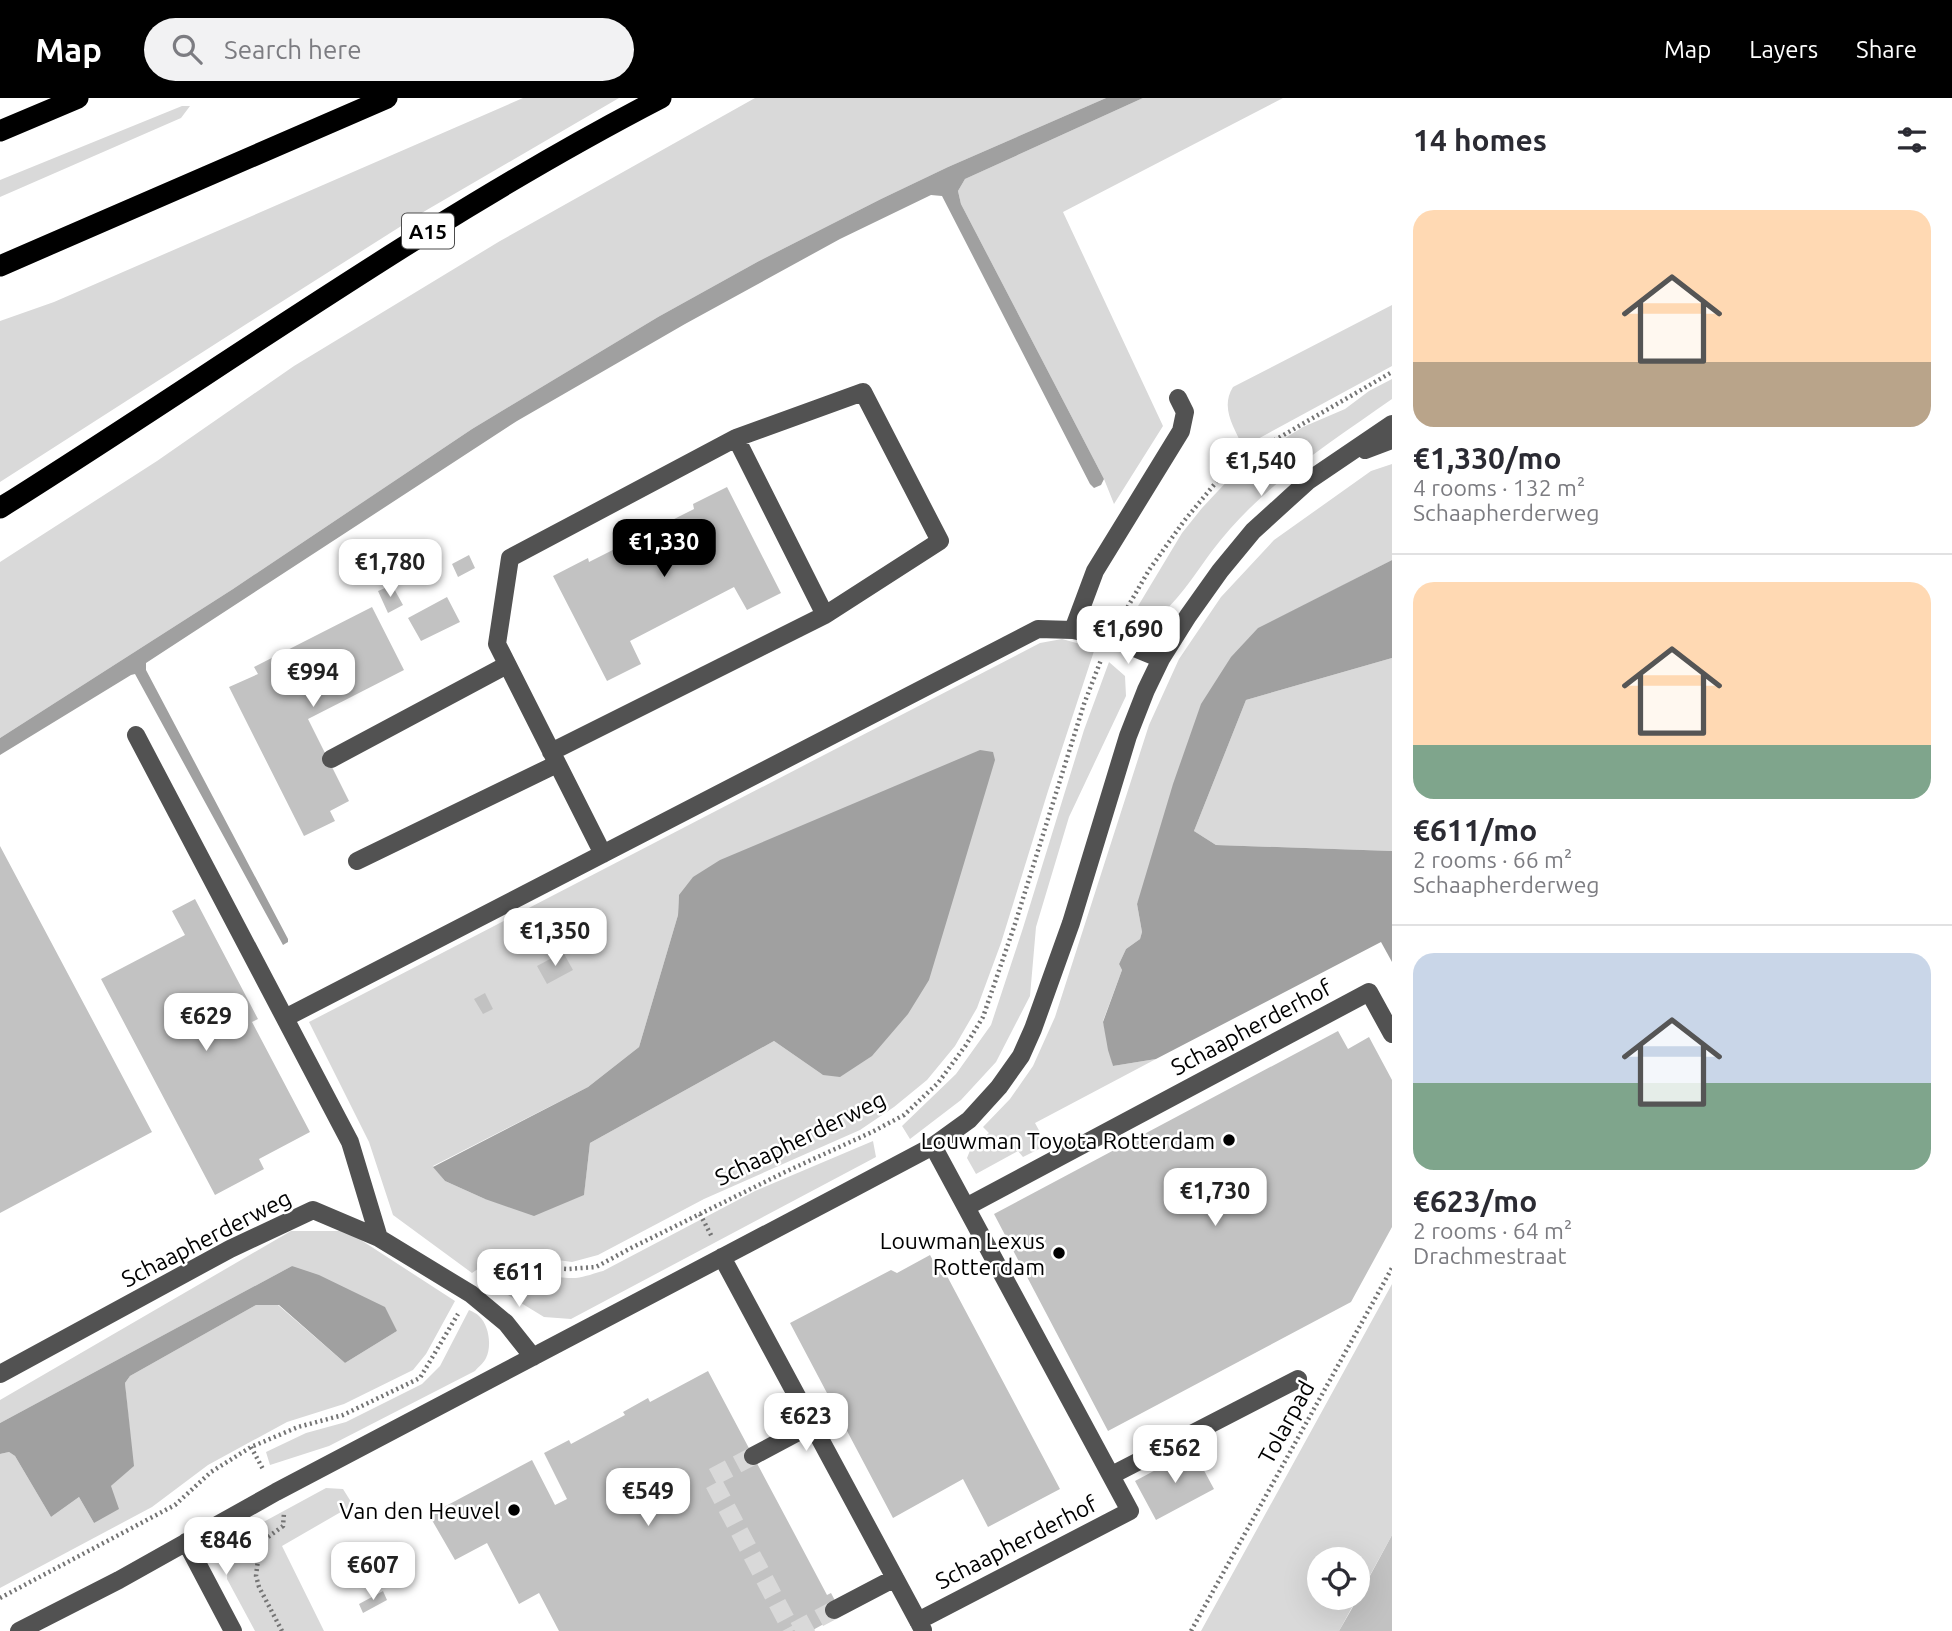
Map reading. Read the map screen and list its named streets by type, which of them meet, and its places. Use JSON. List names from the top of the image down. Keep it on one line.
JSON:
{"streets":{"highway":["A15"],"street":["Schaapherderhof","Schaapherderweg"],"path":["Tolarpad"]},"places":["Louwman Toyota Rotterdam","Louwman Lexus Rotterdam","Van den Heuvel"],"page":{"header":"Map","search":"Search here","nav":["Map","Layers","Share"],"heading":"14 homes","list":[{"name":"€1,330/mo","note":"4 rooms · 132 m² · Schaapherderweg"},{"name":"€611/mo","note":"2 rooms · 66 m² · Schaapherderweg"},{"name":"€623/mo","note":"2 rooms · 64 m² · Drachmestraat"}],"price":["€1,540","€1,330","€1,780","€1,690","€994","€1,350","€629","€1,730","€611","€623","€562","€549","€846","€607"]}}
